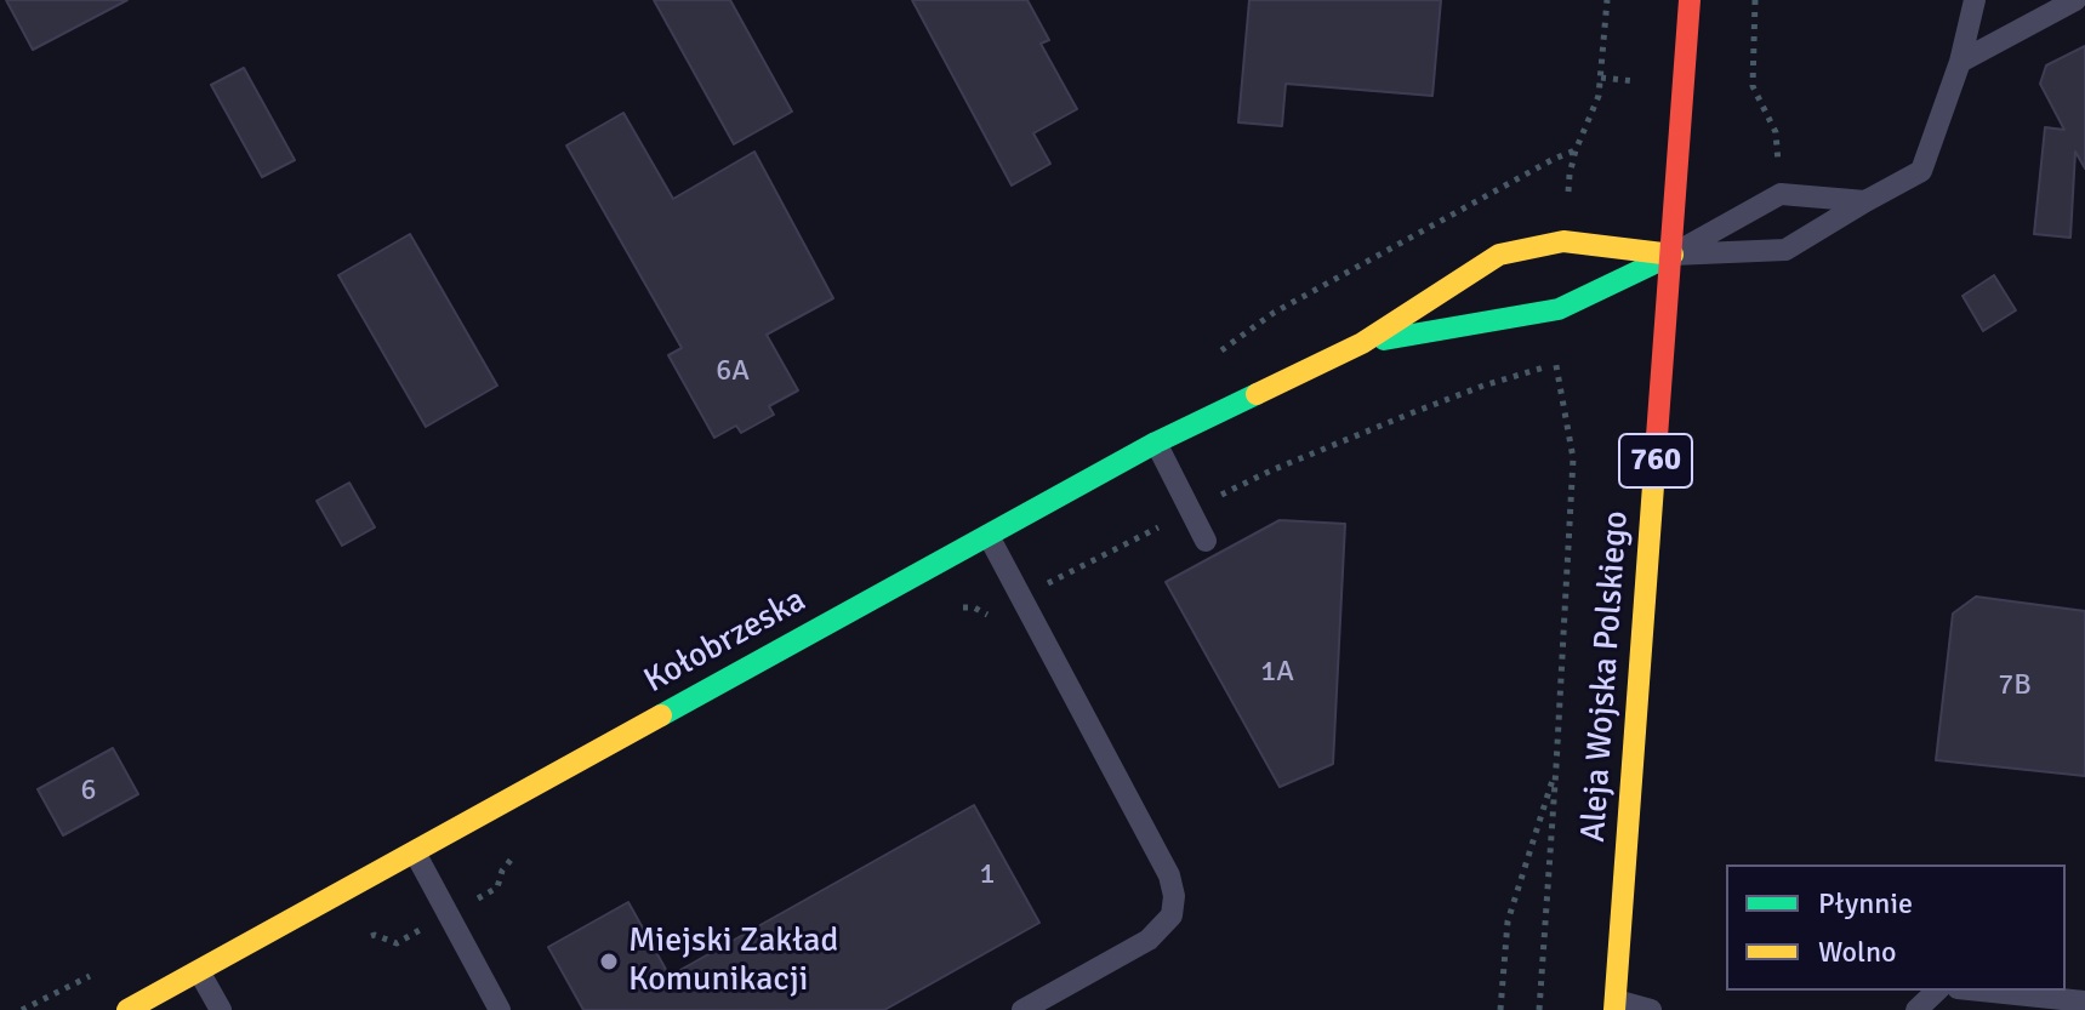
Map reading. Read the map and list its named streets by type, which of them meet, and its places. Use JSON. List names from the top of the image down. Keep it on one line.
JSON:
{"streets":{"street":["760","Kołobrzeska","Aleja Wojska Polskiego"]},"crossings":[["Kołobrzeska","Aleja Wojska Polskiego"]],"places":["Miejski Zakład Komunikacji"],"house_numbers":["6A","1A","7B","6","1"],"legend":["Płynnie","Wolno"]}
